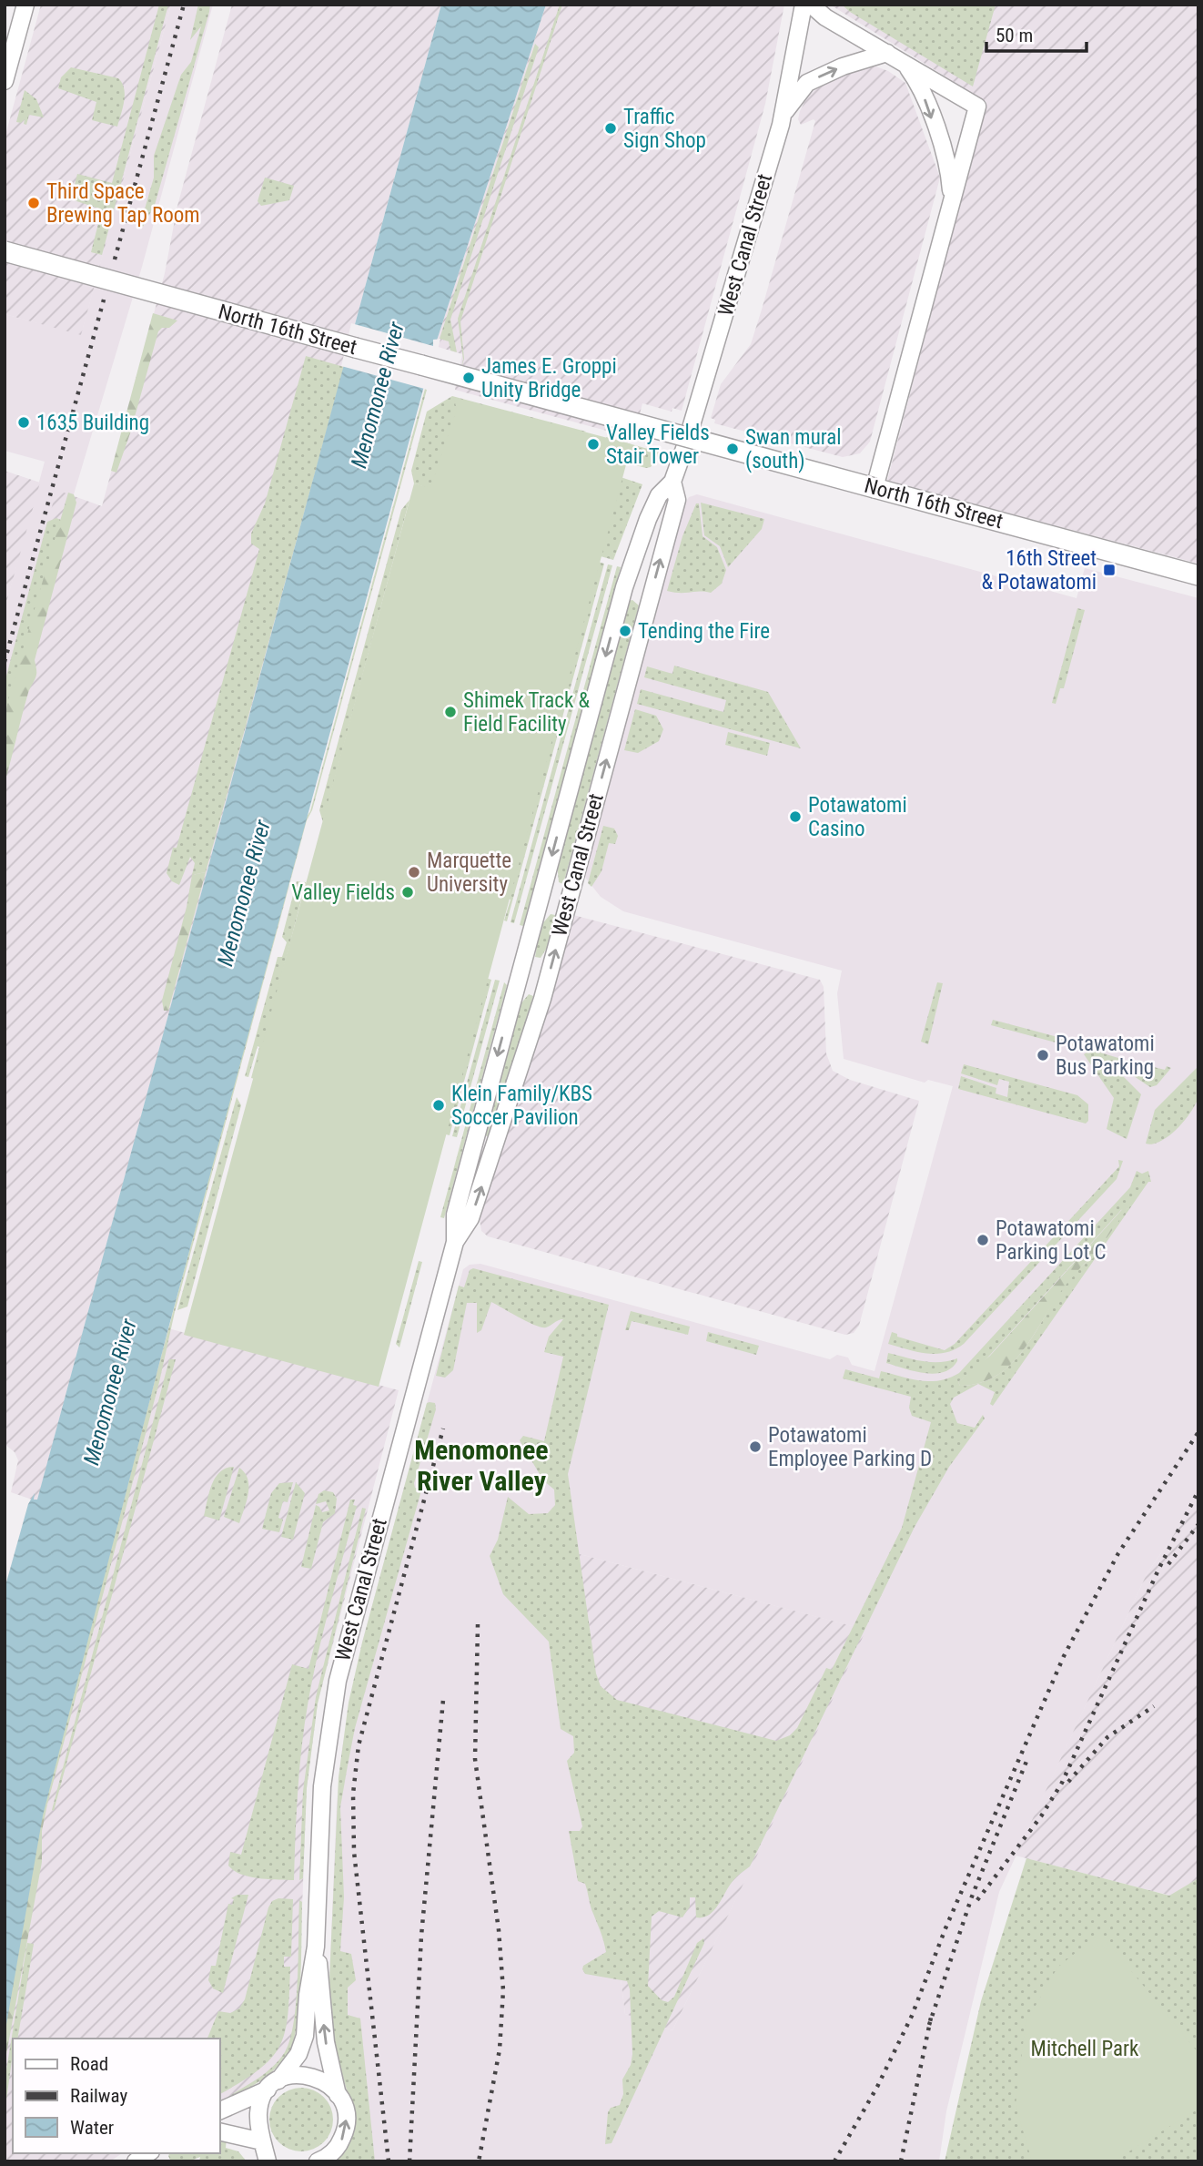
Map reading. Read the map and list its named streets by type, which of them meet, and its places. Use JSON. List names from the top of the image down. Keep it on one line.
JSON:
{"streets":{"main road":["North 16th Street"],"street":["West Canal Street"]},"districts":["Menomonee River Valley"],"water":["Menomonee River"],"parks":["Mitchell Park"],"places":{"other":["Traffic Sign Shop","Third Space Brewing Tap Room","James E. Groppi Unity Bridge","1635 Building","Valley Fields Stair Tower","Swan mural (south)","Tending the Fire","Shimek Track & Field Facility","Potawatomi Casino","Marquette University","Valley Fields","Potawatomi Bus Parking","Klein Family/KBS Soccer Pavilion","Potawatomi Parking Lot C","Potawatomi Employee Parking D"],"transit":["16th Street & Potawatomi"]},"legend":["Road","Railway","Water"],"scale_bar":"50 m"}
